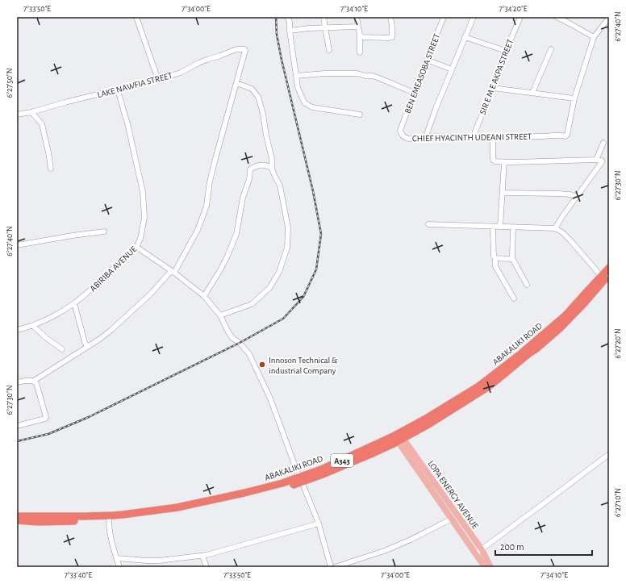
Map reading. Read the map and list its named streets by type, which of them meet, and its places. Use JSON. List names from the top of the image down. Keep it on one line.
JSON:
{"streets":{"highway":["ABAKALIKI ROAD","A343"],"main road":["LOPA ENERGY AVENUE"],"street":["BEN EMEASOBA STREET","SIR E M E AKPA STREET","LAKE NAWFIA STREET","CHIEF HYACINTH UDEANI STREET","ABIRIBA AVENUE"]},"crossings":[["BEN EMEASOBA STREET","CHIEF HYACINTH UDEANI STREET"],["SIR E M E AKPA STREET","CHIEF HYACINTH UDEANI STREET"],["LAKE NAWFIA STREET","ABIRIBA AVENUE"],["ABAKALIKI ROAD","LOPA ENERGY AVENUE"]],"places":["Innoson Technical & industrial Company"],"scale_bar":"200 m","coordinates":["7°33'50\"E","7°34'00\"E","7°34'10\"E","7°34'20\"E","6°27'40\"N","6°27'50\"N","6°27'30\"N","6°27'20\"N","6°27'10\"N","7°33'40\"E"]}
